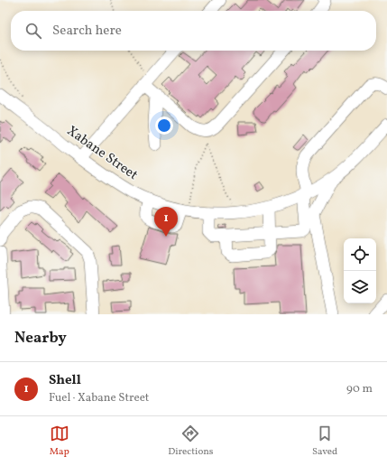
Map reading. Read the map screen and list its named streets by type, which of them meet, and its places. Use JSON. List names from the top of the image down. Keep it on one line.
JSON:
{"streets":{"street":["Xabane Street"]},"page":{"search":"Search here","pins":"1","heading":"Nearby","list":[{"mark":"1","name":"Shell","note":"Fuel · Xabane Street","value":"90 m"}],"nav":["Map","Directions","Saved"]}}
